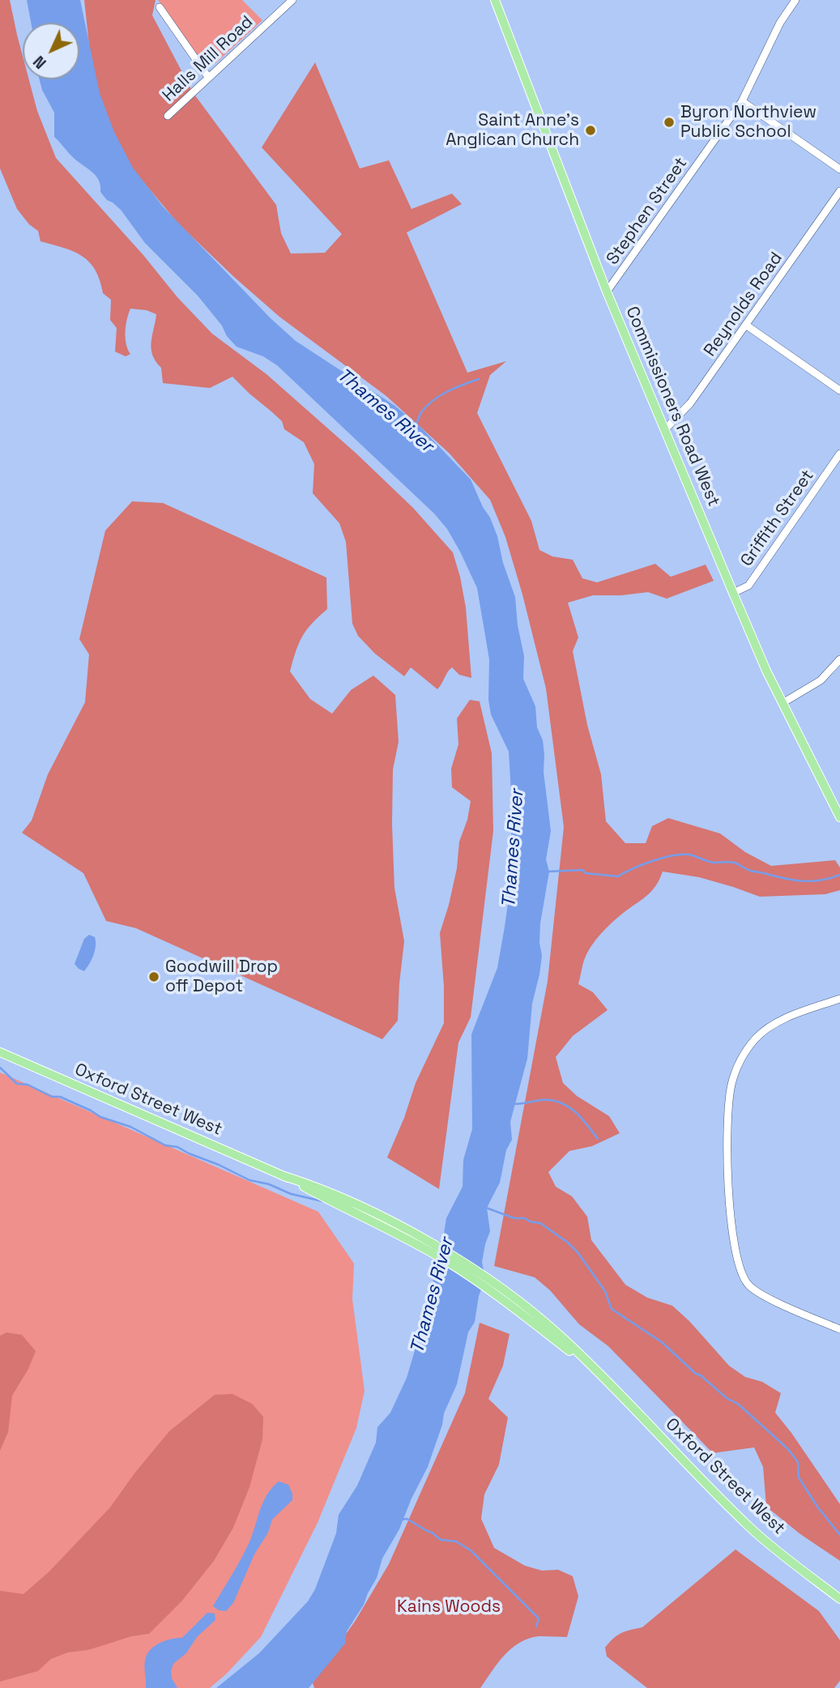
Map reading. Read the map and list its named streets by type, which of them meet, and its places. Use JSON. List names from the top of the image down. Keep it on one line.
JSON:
{"streets":{"main road":["Commissioners Road West","Oxford Street West"],"street":["Halls Mill Road","Stephen Street","Reynolds Road","Griffith Street"]},"crossings":[["Stephen Street","Commissioners Road West"],["Reynolds Road","Commissioners Road West"],["Commissioners Road West","Griffith Street"]],"water":["Thames River"],"parks":["Kains Woods"],"places":["Byron Northview Public School","Saint Anne's Anglican Church","Goodwill Drop off Depot"],"north":"bottom left"}
